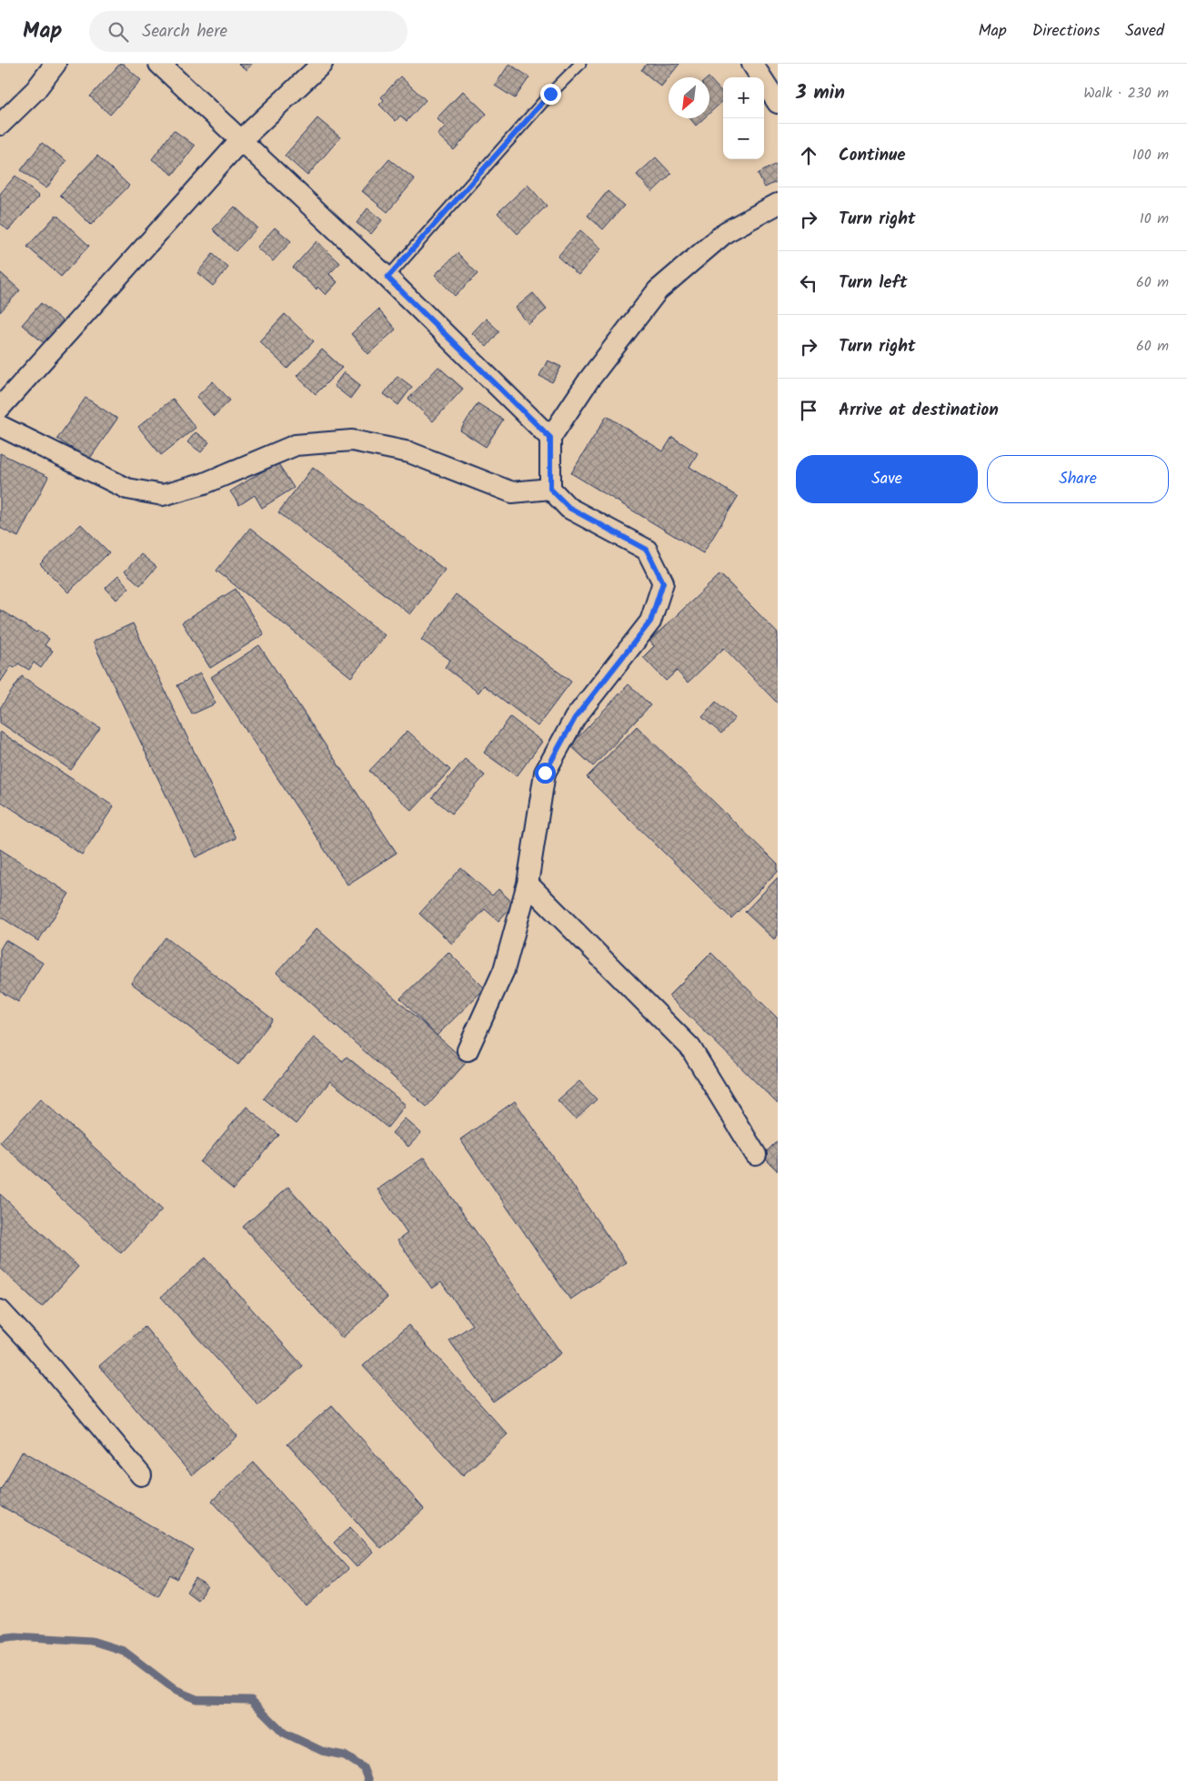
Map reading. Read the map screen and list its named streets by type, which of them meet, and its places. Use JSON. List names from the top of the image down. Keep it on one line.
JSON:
{"north":"bottom left","page":{"header":"Map","search":"Search here","nav":["Map","Directions","Saved"],"heading":["3 min","Walk · 230 m"],"map_buttons":["+","−"],"list":[["Continue","100 m"],["Turn right","10 m"],["Turn left","60 m"],["Turn right","60 m"],"Arrive at destination"],"buttons":["Save","Share"]}}
